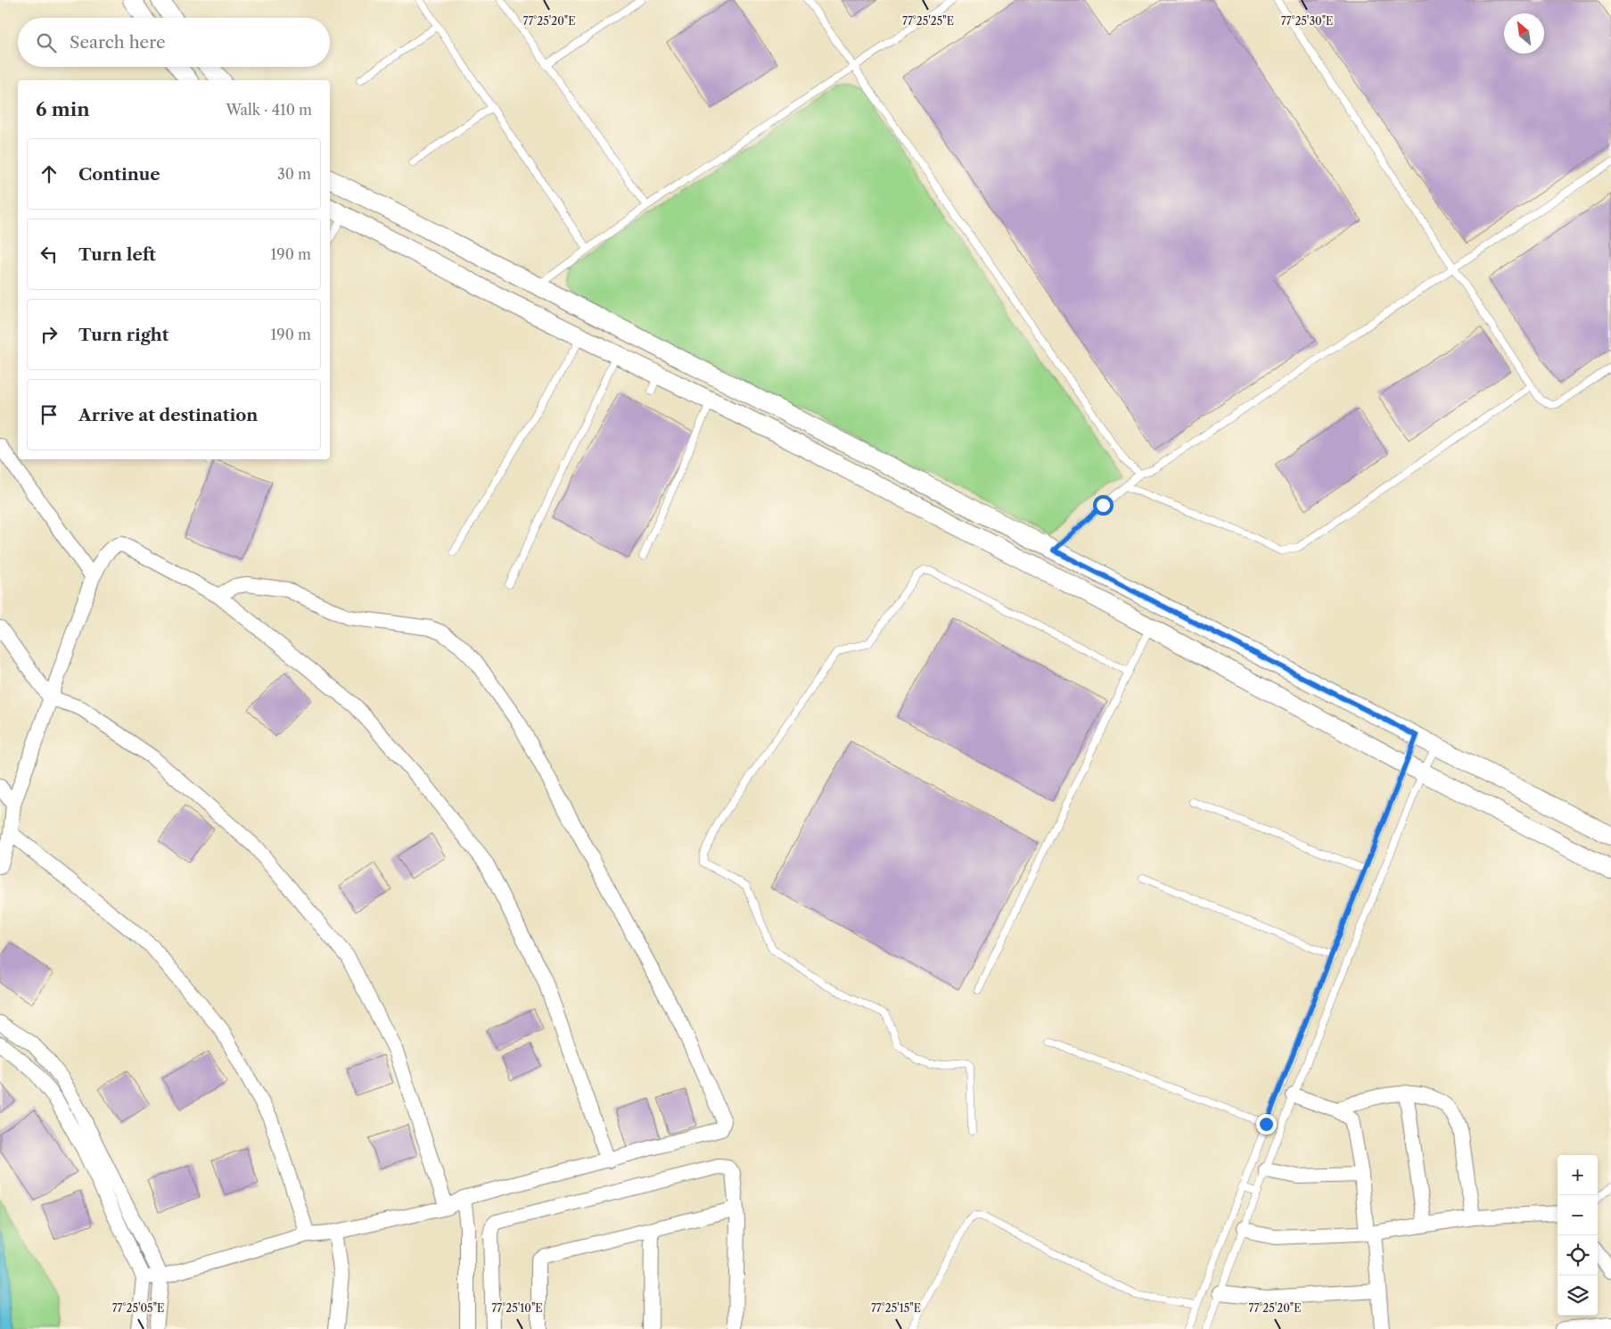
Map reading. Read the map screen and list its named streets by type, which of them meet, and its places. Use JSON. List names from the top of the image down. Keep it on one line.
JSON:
{"north":"top left","page":{"search":"Search here","heading":["6 min","Walk · 410 m"],"list":[["Continue","30 m"],["Turn left","190 m"],["Turn right","190 m"],"Arrive at destination"],"map_buttons":["+","−"]},"coordinates":["77°25'20\"E","77°25'25\"E","77°25'30\"E","77°25'05\"E","77°25'10\"E","77°25'15\"E"]}
